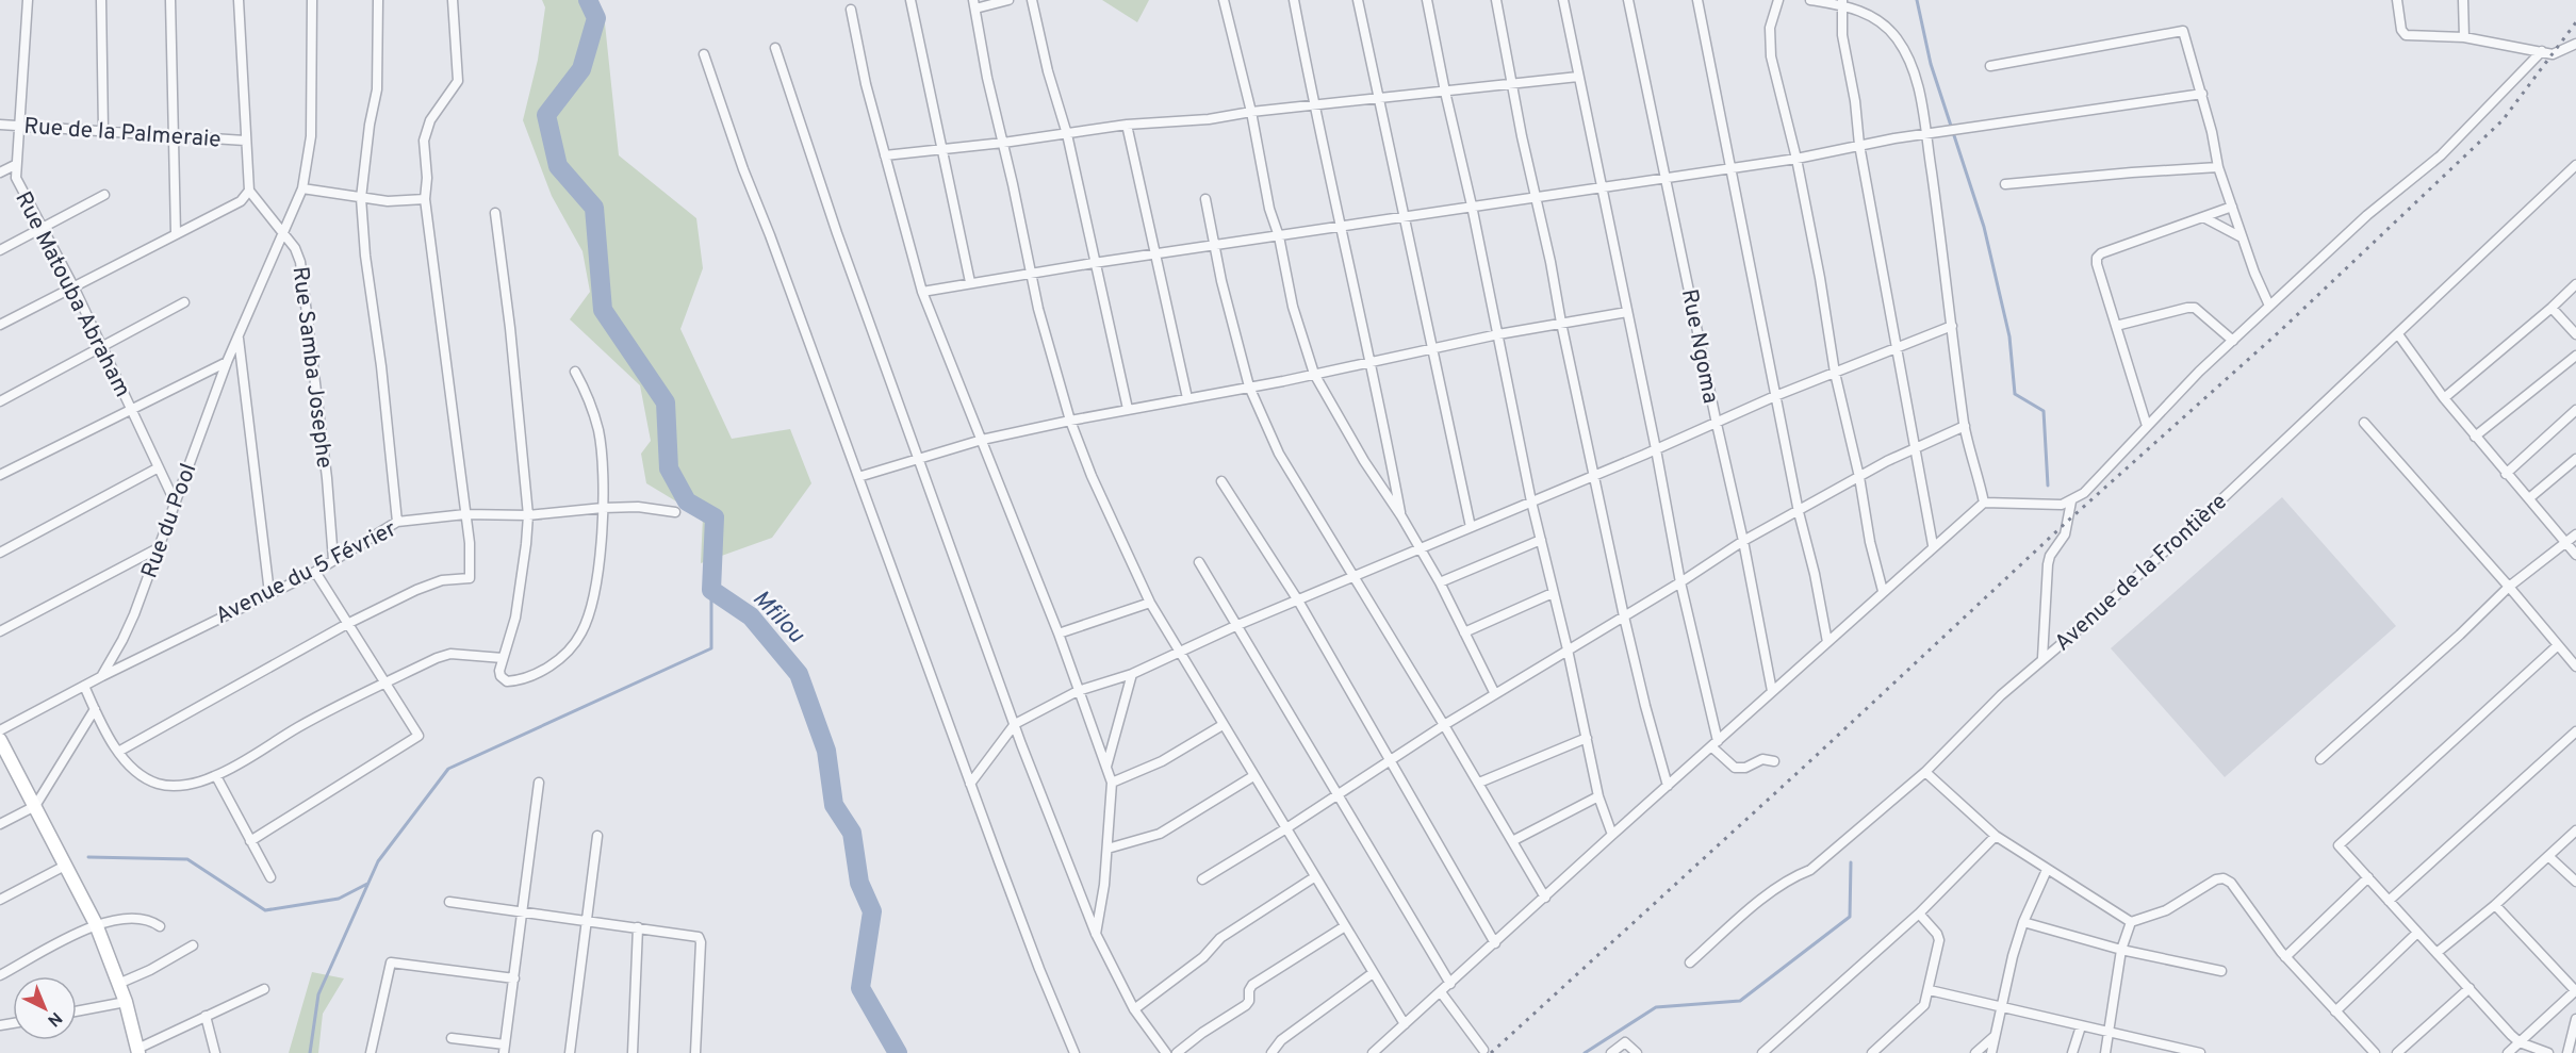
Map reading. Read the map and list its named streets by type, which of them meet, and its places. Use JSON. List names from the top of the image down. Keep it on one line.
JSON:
{"streets":{"street":["Rue de la Palmeraie","Rue Matouba Abraham","Rue Ngoma","Rue Samba Josephe","Rue du Pool","Avenue du 5 Février","Avenue de la Frontière"]},"crossings":[["Rue de la Palmeraie","Rue Matouba Abraham"],["Rue Matouba Abraham","Rue du Pool"],["Rue Samba Josephe","Rue du Pool"],["Rue Samba Josephe","Avenue du 5 Février"],["Rue du Pool","Avenue du 5 Février"]],"water":["Mfilou"],"north":"bottom right"}
